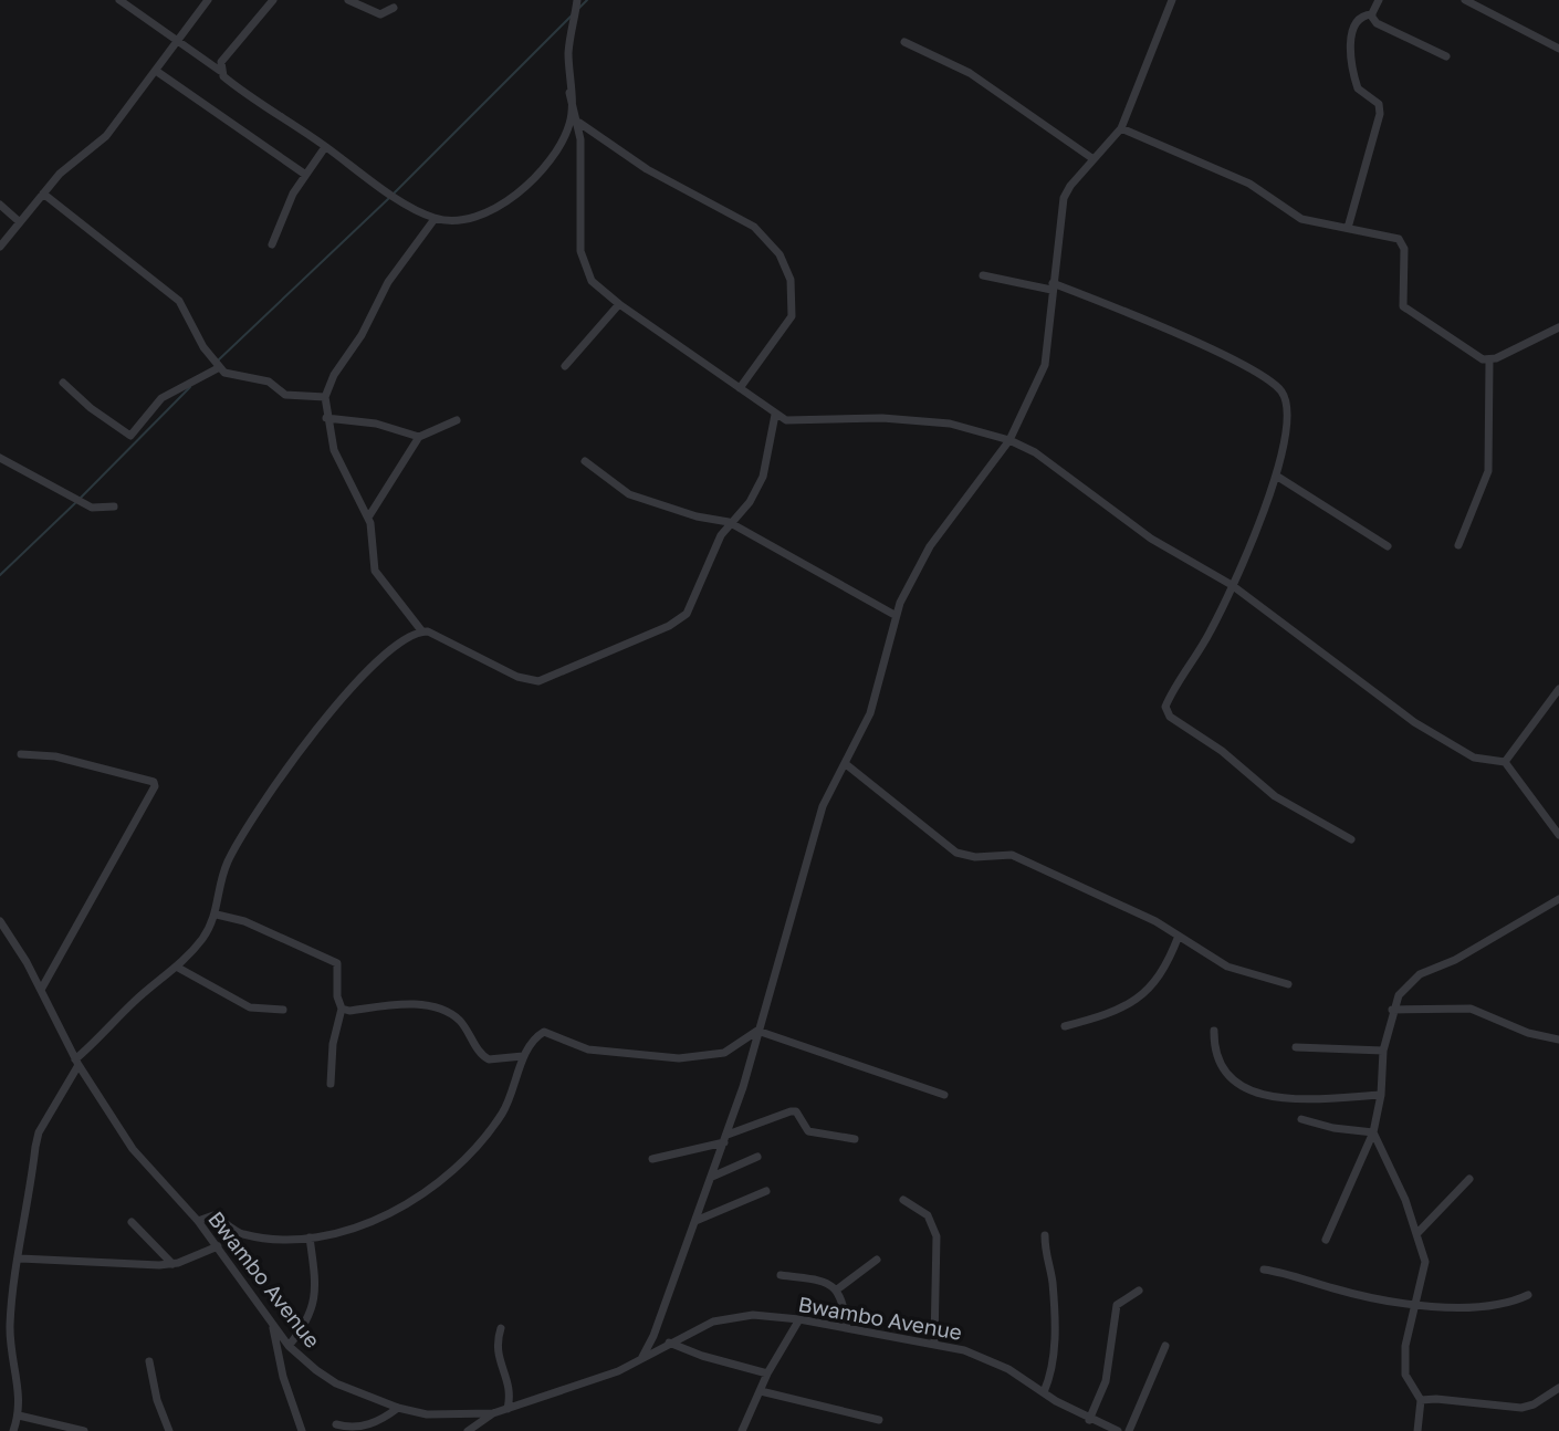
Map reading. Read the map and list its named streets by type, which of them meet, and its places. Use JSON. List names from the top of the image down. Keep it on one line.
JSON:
{"streets":{"street":["Bwambo Avenue"]}}
